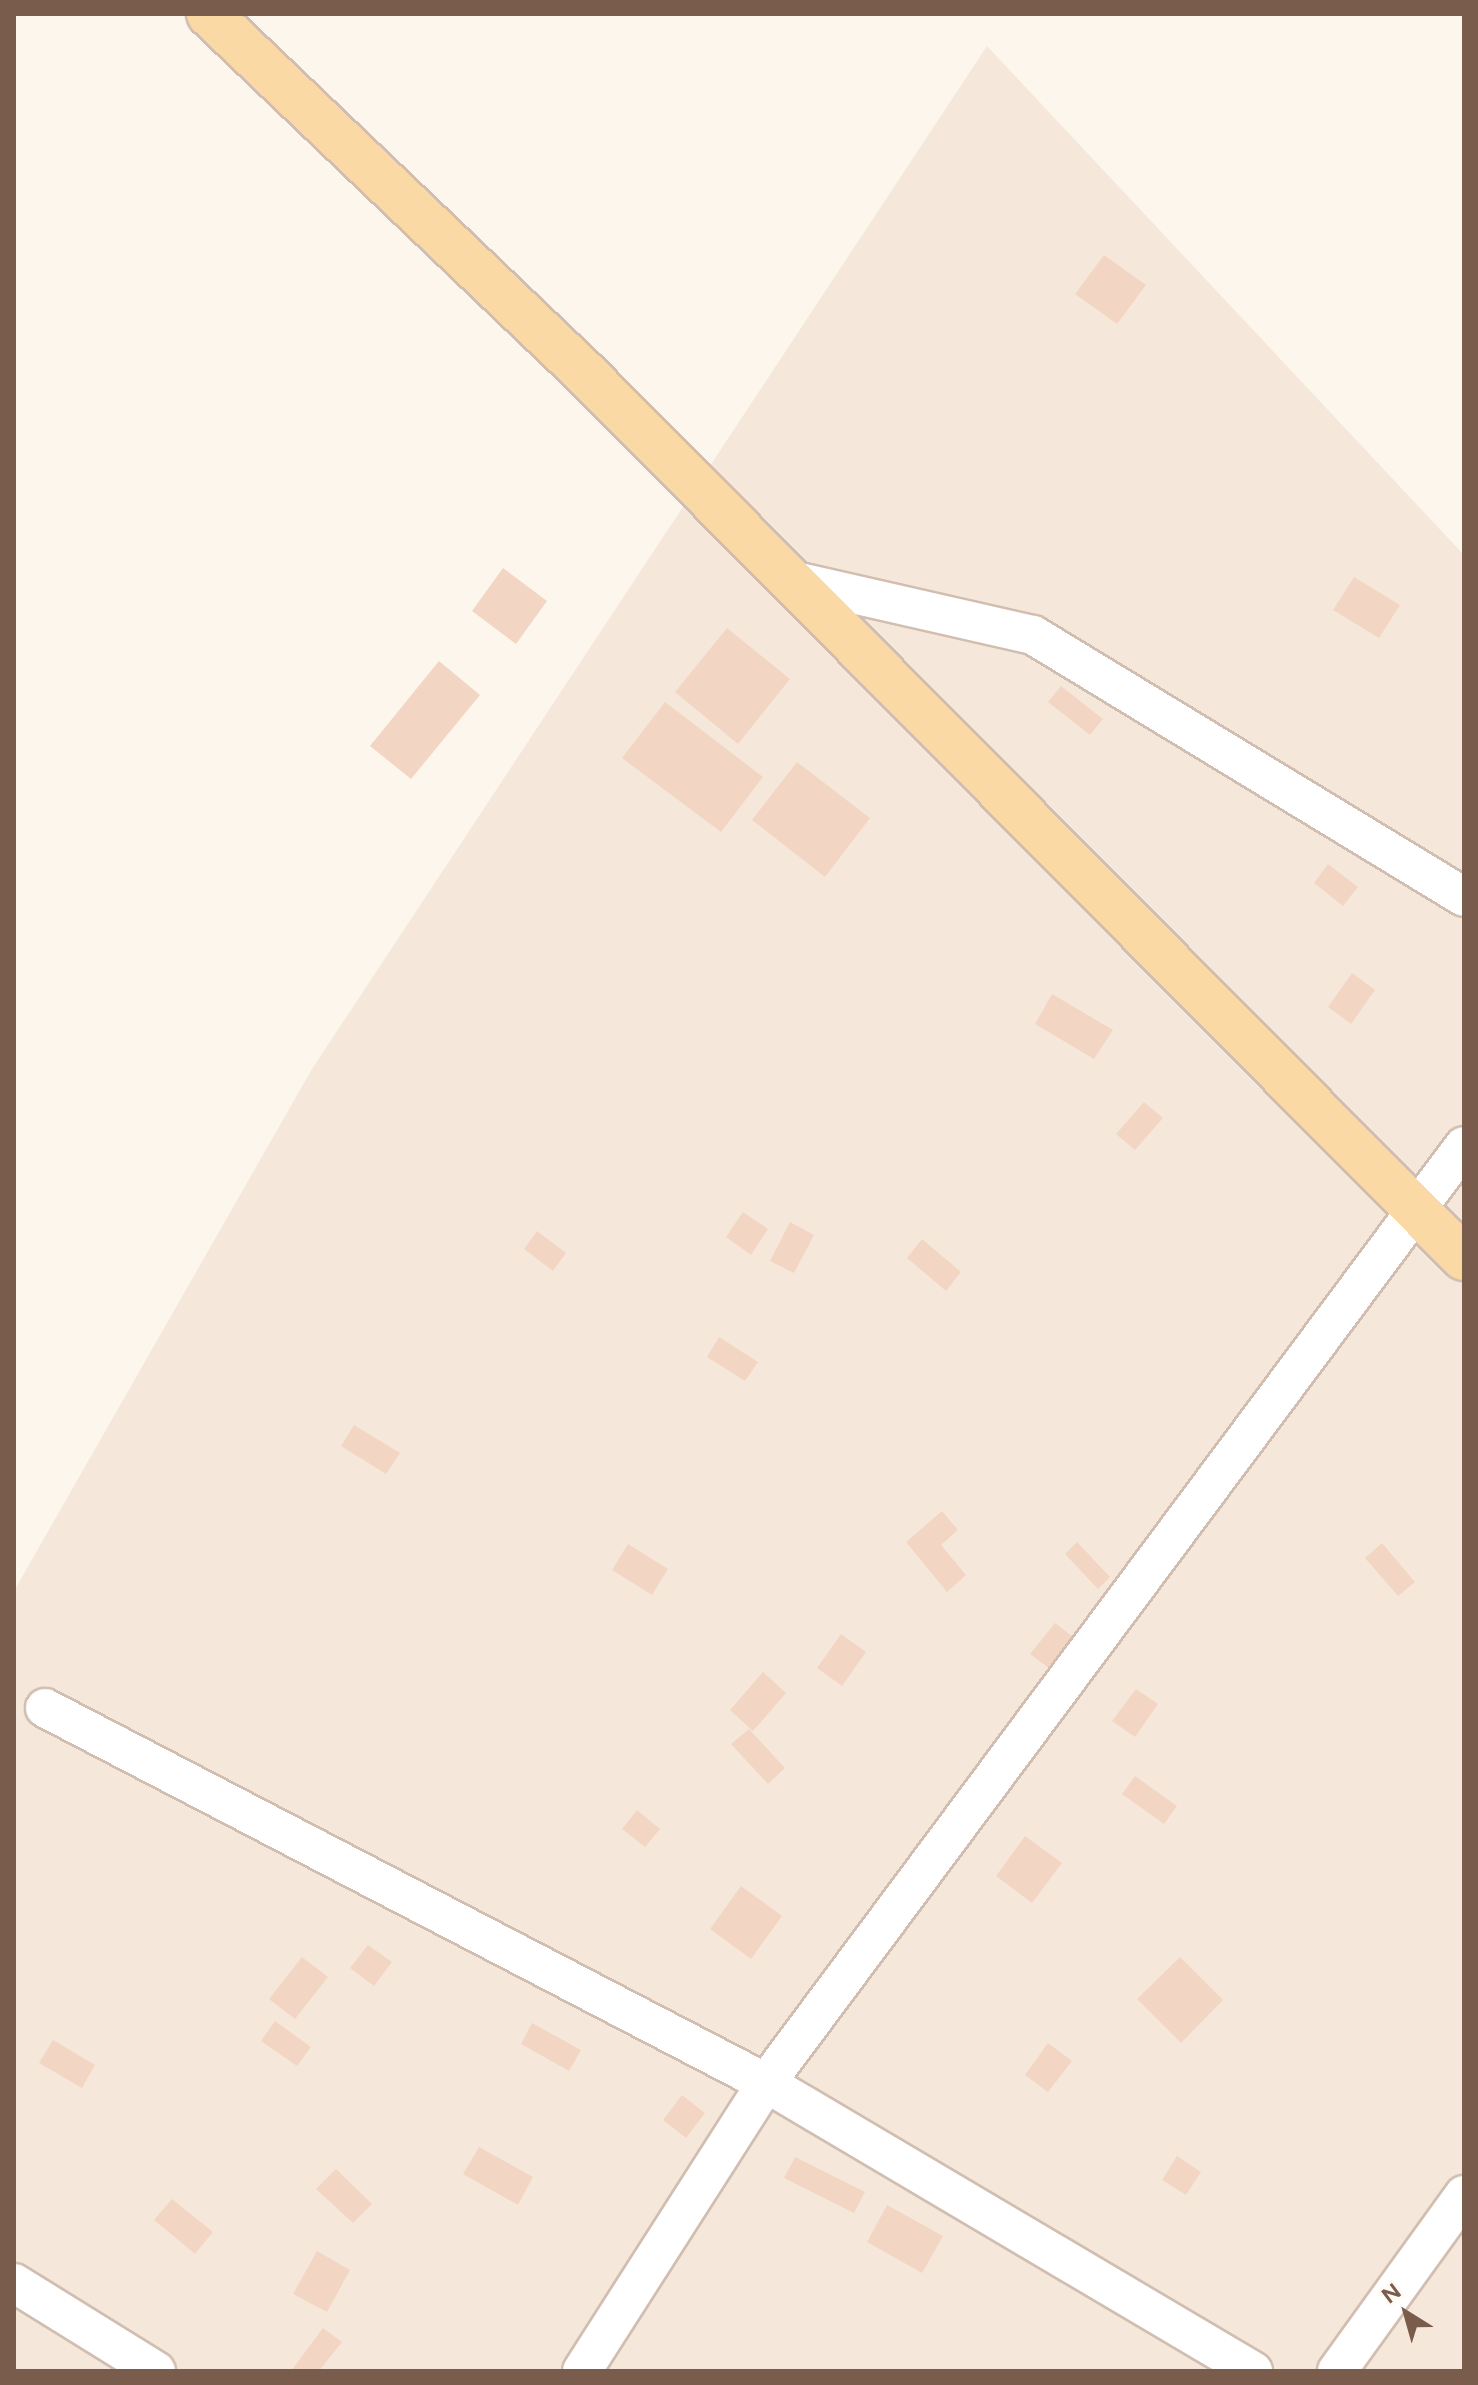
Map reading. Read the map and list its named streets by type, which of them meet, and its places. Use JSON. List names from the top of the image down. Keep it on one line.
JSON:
{"north":"top left"}
